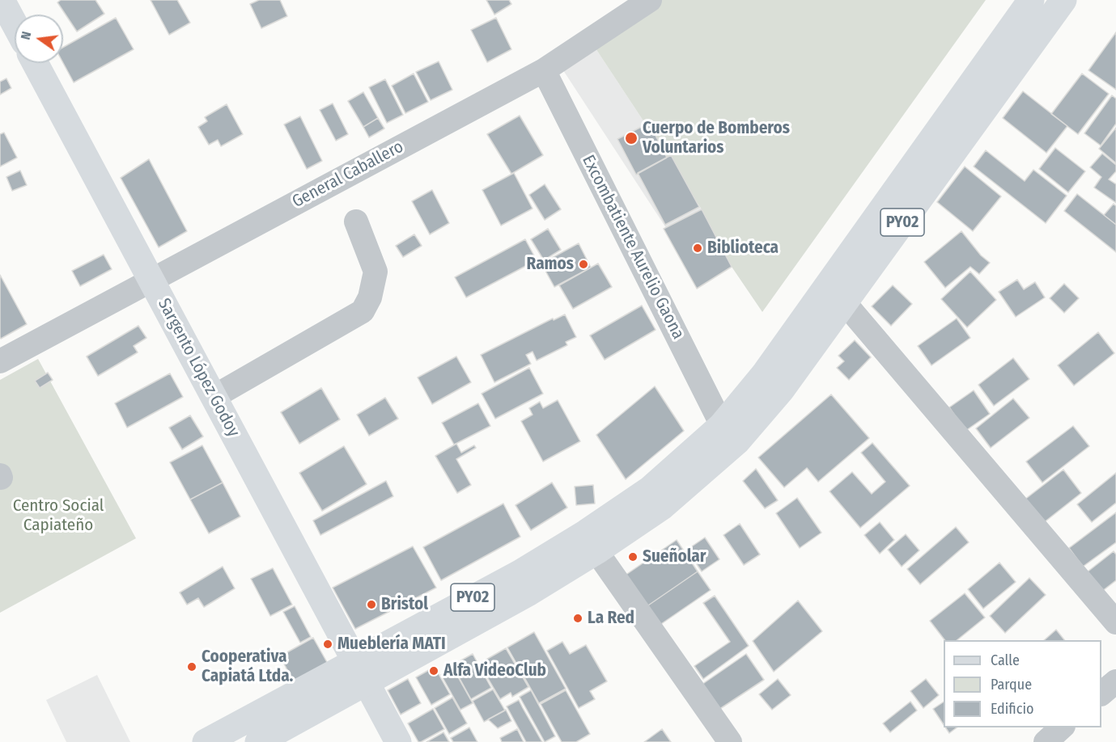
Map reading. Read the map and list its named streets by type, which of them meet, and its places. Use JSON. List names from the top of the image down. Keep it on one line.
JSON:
{"streets":{"main road":["PY02","Sargento López Godoy"],"street":["General Caballero","Excombatiente Aurelio Gaona"]},"crossings":[["General Caballero","Excombatiente Aurelio Gaona"],["General Caballero","Sargento López Godoy"],["PY02","Excombatiente Aurelio Gaona"],["PY02","Sargento López Godoy"]],"parks":["Centro Social Capiateño"],"places":["Cuerpo de Bomberos Voluntarios","Biblioteca","Ramos","Sueñolar","Bristol","La Red","Mueblería MATI","Cooperativa Capiatá Ltda.","Alfa VideoClub"],"legend":["Calle","Parque","Edificio"],"north":"left"}
